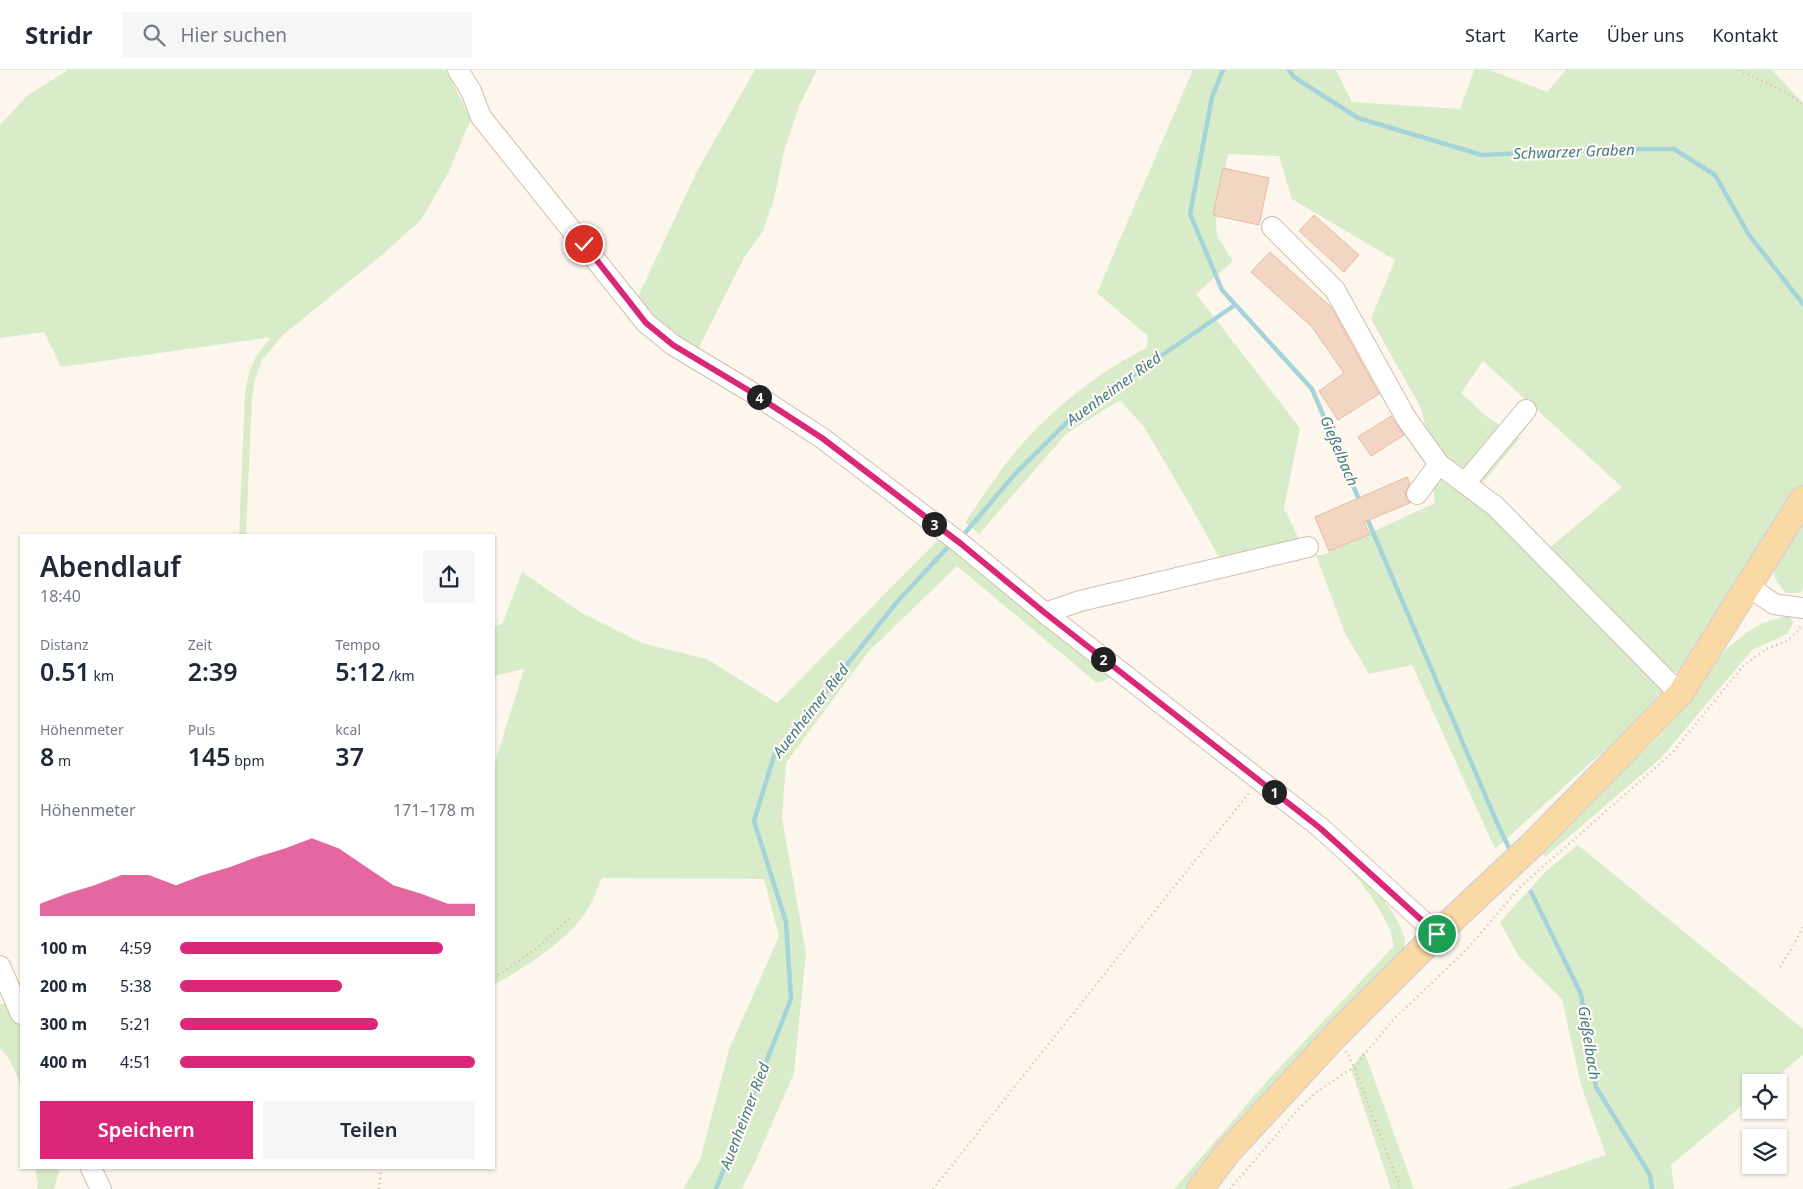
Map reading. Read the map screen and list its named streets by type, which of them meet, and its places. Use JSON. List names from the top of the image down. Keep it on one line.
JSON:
{"water":["Schwarzer Graben","Auenheimer Ried","Gießelbach"],"page":{"header":"Stridr","search":"Hier suchen","nav":["Start","Karte","Über uns","Kontakt"],"pins":["4","3","2","1"],"heading":["Abendlauf","18:40"],"stats":[["Distanz","0.51 km"],["Zeit","2:39"],["Tempo","5:12 /km"],["Höhenmeter","8 m"],["Puls","145 bpm"],["kcal","37"]],"chart":["Höhenmeter","171–178 m"],"list":[{"name":"100 m","note":"4:59"},{"name":"200 m","note":"5:38"},{"name":"300 m","note":"5:21"},{"name":"400 m","note":"4:51"}],"buttons":["Speichern","Teilen"]}}
